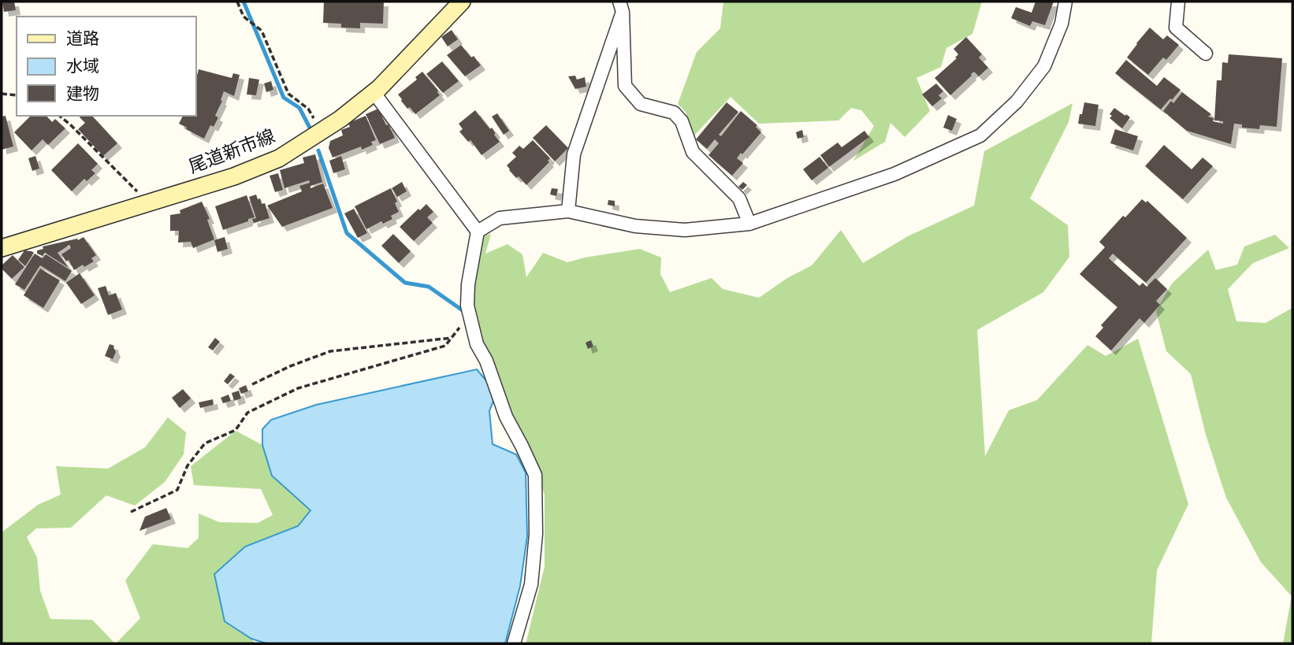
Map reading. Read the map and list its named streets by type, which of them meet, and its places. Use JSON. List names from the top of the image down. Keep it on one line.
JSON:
{"streets":{"main road":["尾道新市線"]},"legend":["道路","水域","建物"]}
